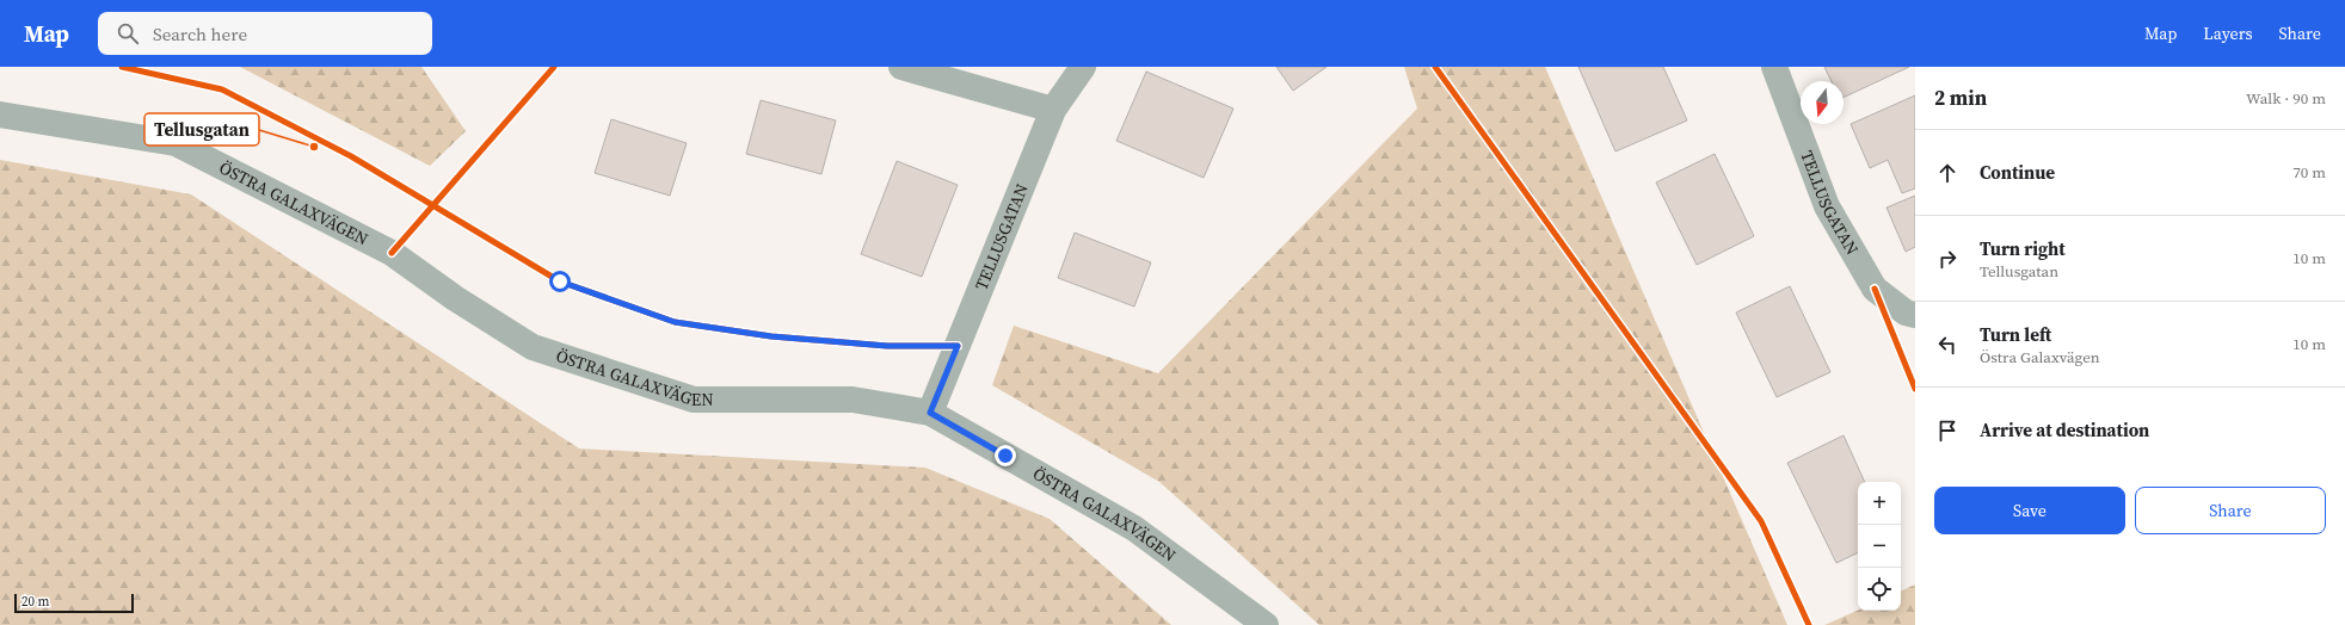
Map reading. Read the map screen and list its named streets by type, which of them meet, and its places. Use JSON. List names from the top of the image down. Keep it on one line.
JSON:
{"streets":{"street":["TELLUSGATAN","ÖSTRA GALAXVÄGEN"]},"crossings":[["TELLUSGATAN","ÖSTRA GALAXVÄGEN"]],"places":["Tellusgatan"],"scale_bar":"20 m","north":"bottom","page":{"header":"Map","search":"Search here","nav":["Map","Layers","Share"],"heading":["2 min","Walk · 90 m"],"list":[["Continue","70 m"],["Turn right","Tellusgatan","10 m"],["Turn left","Östra Galaxvägen","10 m"],"Arrive at destination"],"buttons":["Save","Share"],"map_buttons":["+","−"],"scale":"20 m"}}
